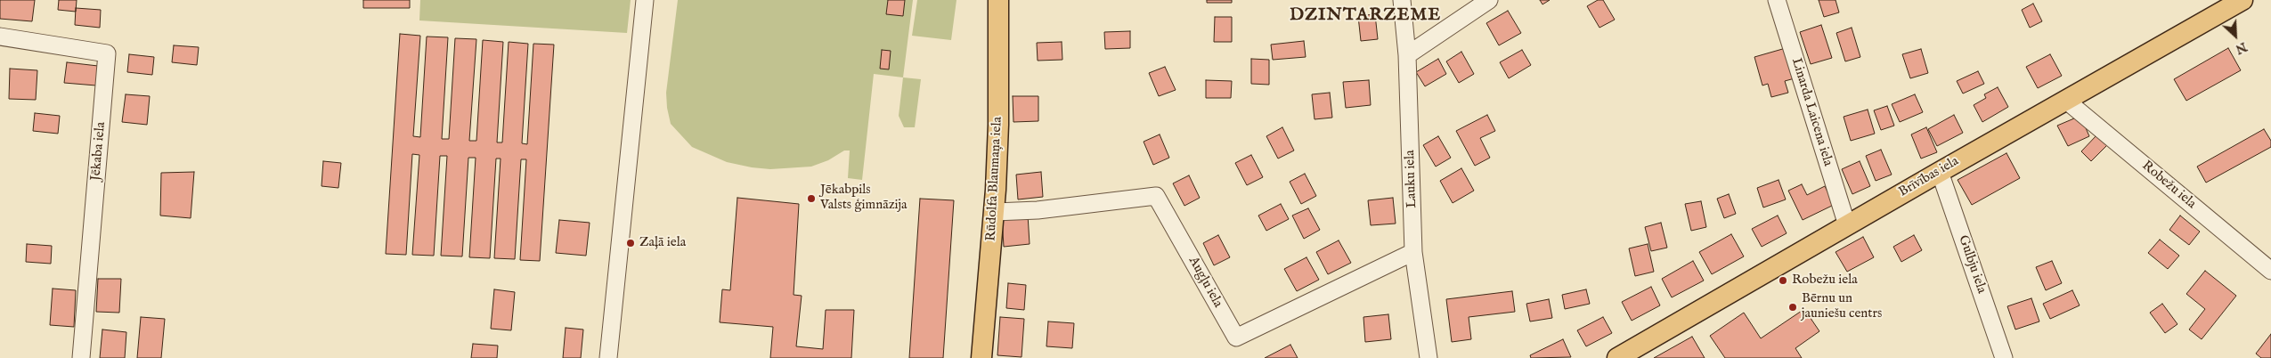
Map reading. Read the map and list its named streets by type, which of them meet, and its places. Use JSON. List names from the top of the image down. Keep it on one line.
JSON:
{"streets":{"main road":["Brīvības iela","Rūdolfa Blaumaņa iela"],"street":["Linarda Laicena iela","Jēkaba iela","Lauku iela","Robežu iela","Gulbju iela","Augļu iela"]},"crossings":[["Linarda Laicena iela","Brīvības iela"],["Brīvības iela","Robežu iela"],["Brīvības iela","Gulbju iela"],["Rūdolfa Blaumaņa iela","Augļu iela"],["Lauku iela","Augļu iela"]],"districts":["DZINTARZEME"],"places":["Jēkabpils Valsts ģimnāzija","Zaļā iela","Robežu iela","Bērnu un jauniešu centrs"],"north":"bottom right"}
